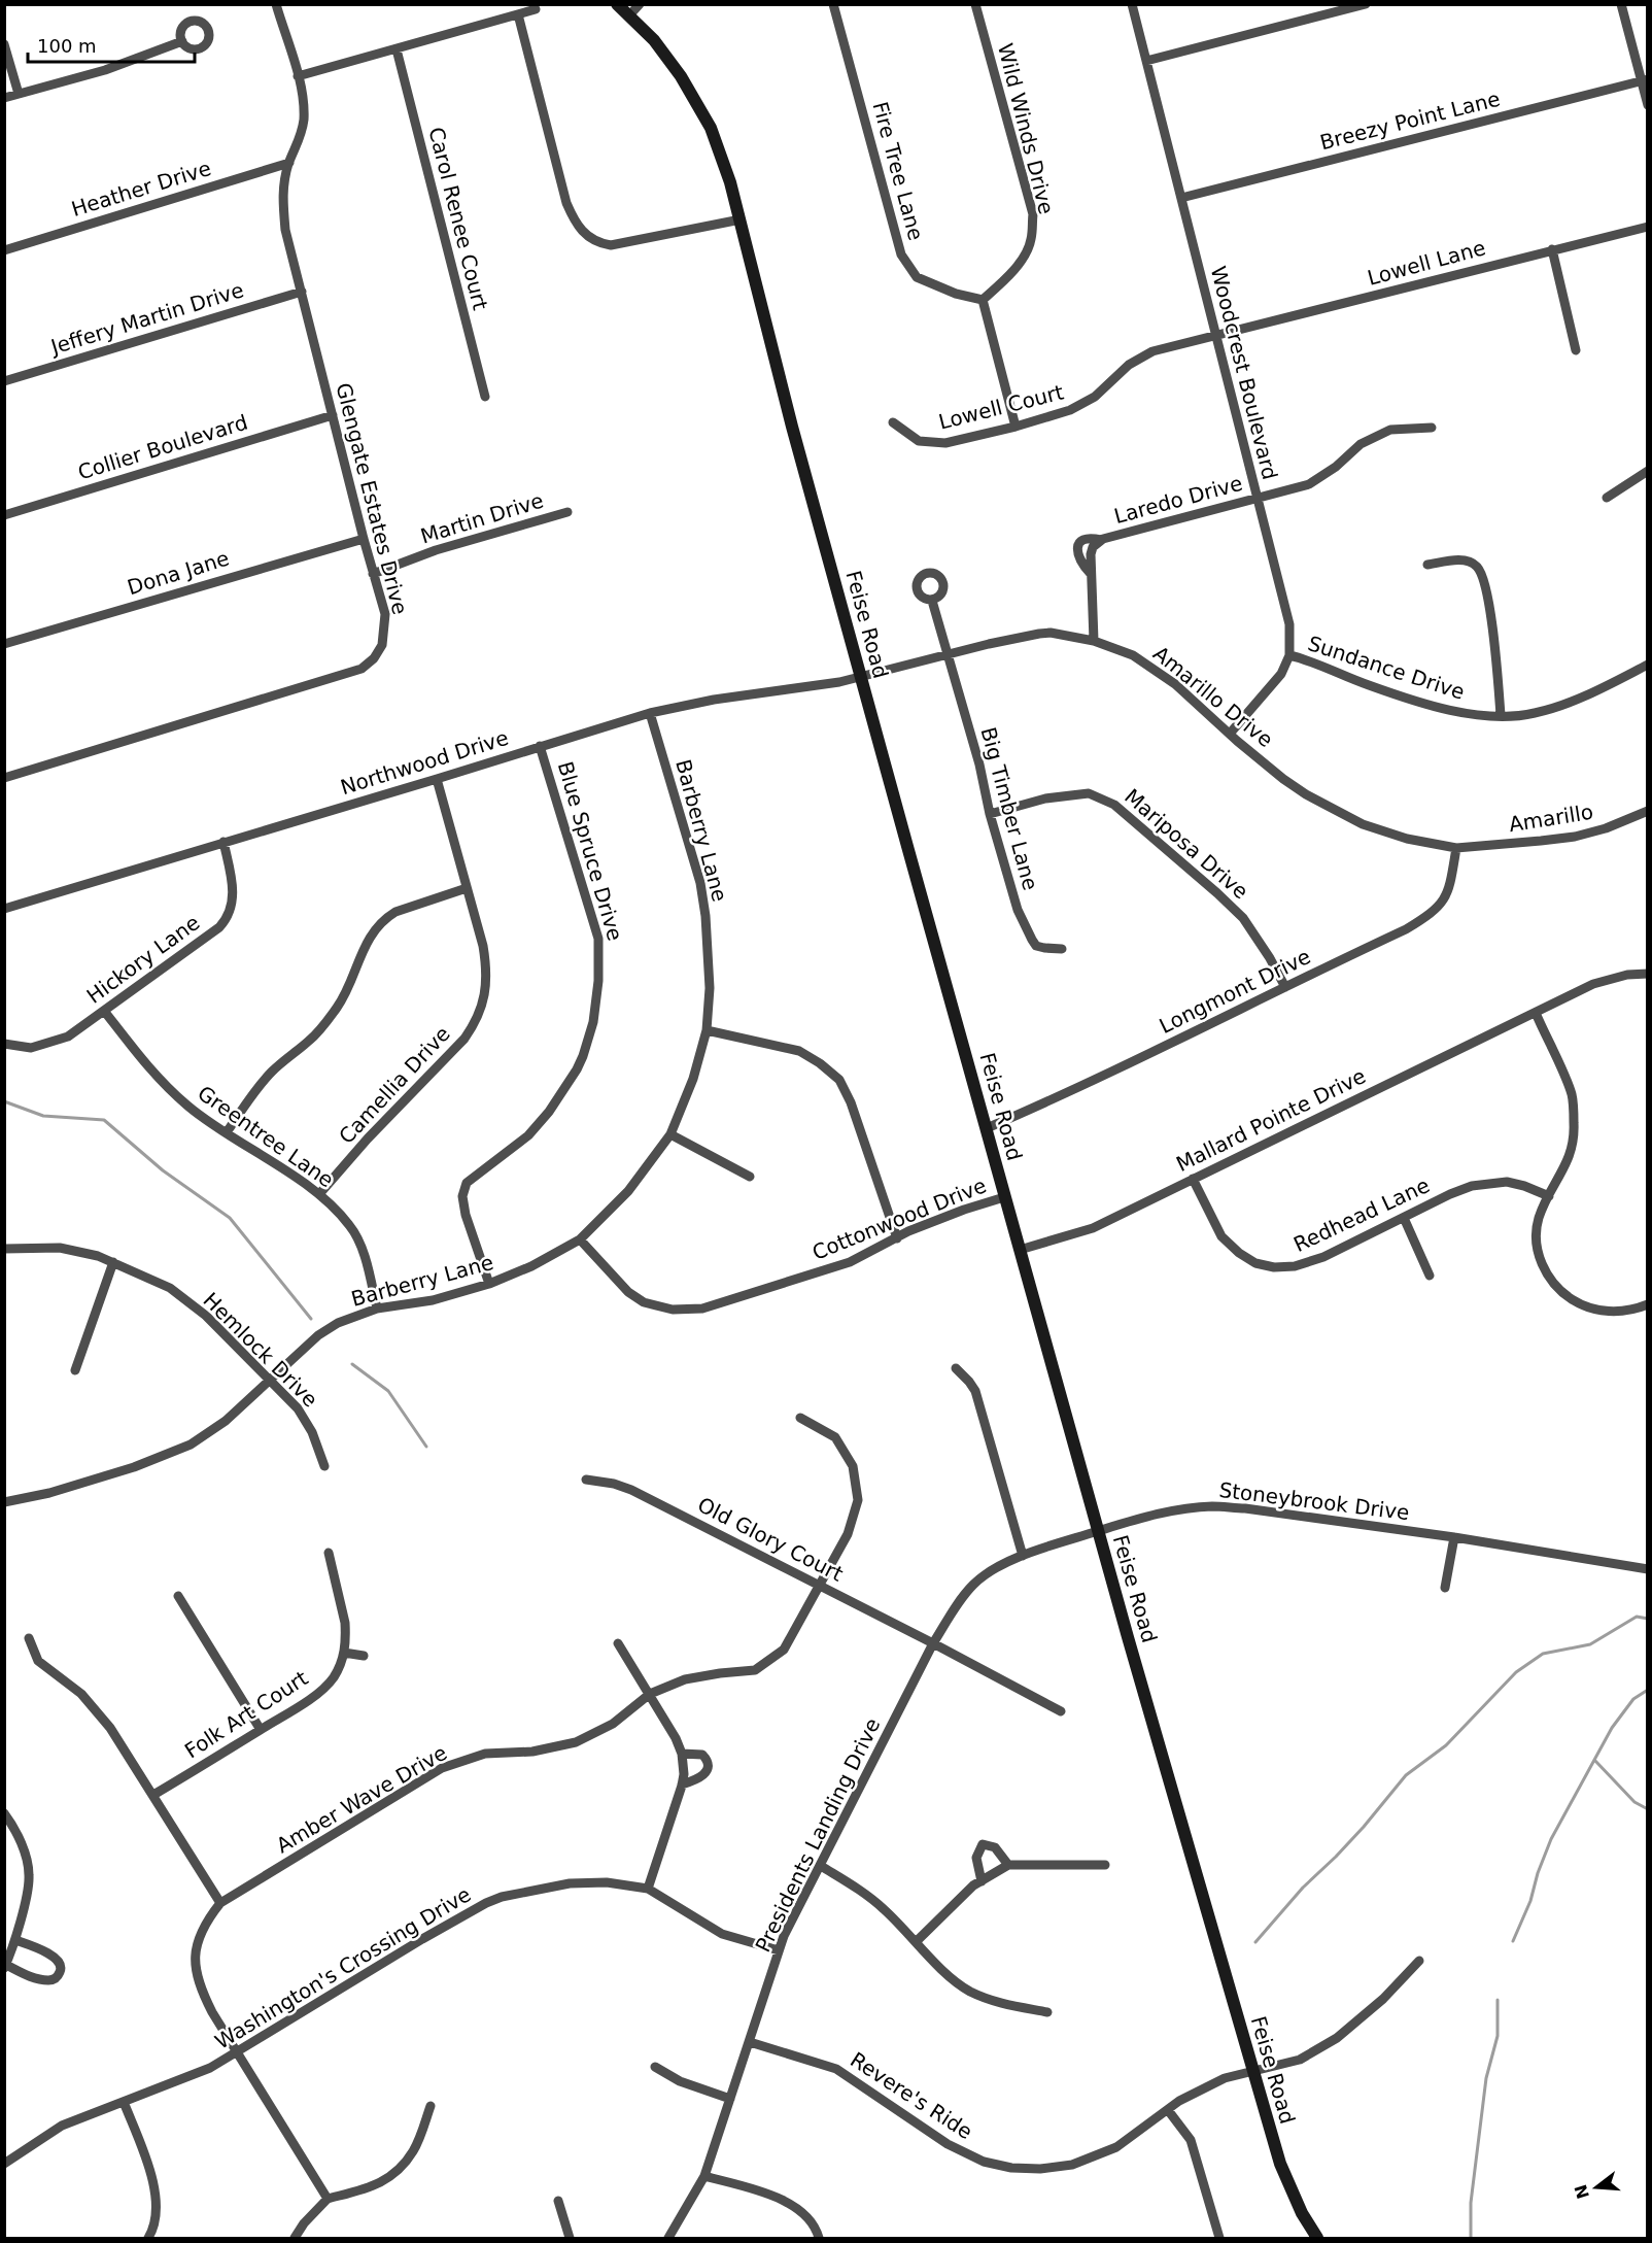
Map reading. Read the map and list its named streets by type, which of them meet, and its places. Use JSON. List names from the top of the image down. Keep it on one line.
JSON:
{"streets":{"main road":["Feise Road"],"street":["Breezy Point Lane","Wild Winds Drive","Fire Tree Lane","Heather Drive","Carol Renee Court","Lowell Lane","Jeffery Martin Drive","Woodcrest Boulevard","Lowell Court","Collier Boulevard","Glengate Estates Drive","Laredo Drive","Martin Drive","Dona Jane","Sundance Drive","Amarillo Drive","Northwood Drive","Big Timber Lane","Amarillo","Barberry Lane","Mariposa Drive","Blue Spruce Drive","Hickory Lane","Longmont Drive","Camellia Drive","Mallard Pointe Drive","Greentree Lane","Redhead Lane","Cottonwood Drive","Hemlock Drive","Stoneybrook Drive","Old Glory Court","Folk Art Court","Amber Wave Drive","Presidents Landing Drive","Washington's Crossing Drive","Revere's Ride"]},"crossings":[["Breezy Point Lane","Woodcrest Boulevard"],["Wild Winds Drive","Fire Tree Lane"],["Heather Drive","Glengate Estates Drive"],["Lowell Lane","Woodcrest Boulevard"],["Lowell Lane","Lowell Court"],["Jeffery Martin Drive","Glengate Estates Drive"],["Woodcrest Boulevard","Lowell Court"],["Woodcrest Boulevard","Laredo Drive"],["Woodcrest Boulevard","Sundance Drive"],["Woodcrest Boulevard","Amarillo Drive"],["Collier Boulevard","Glengate Estates Drive"],["Glengate Estates Drive","Martin Drive"],["Glengate Estates Drive","Dona Jane"],["Laredo Drive","Amarillo Drive"],["Feise Road","Amarillo Drive"],["Feise Road","Northwood Drive"],["Feise Road","Longmont Drive"],["Feise Road","Mallard Pointe Drive"],["Feise Road","Cottonwood Drive"],["Feise Road","Stoneybrook Drive"],["Feise Road","Presidents Landing Drive"],["Feise Road","Revere's Ride"],["Amarillo Drive","Northwood Drive"],["Amarillo Drive","Big Timber Lane"],["Amarillo Drive","Amarillo"],["Amarillo Drive","Longmont Drive"],["Northwood Drive","Barberry Lane"],["Northwood Drive","Blue Spruce Drive"],["Northwood Drive","Hickory Lane"],["Northwood Drive","Camellia Drive"],["Big Timber Lane","Mariposa Drive"],["Amarillo","Longmont Drive"],["Barberry Lane","Blue Spruce Drive"],["Barberry Lane","Greentree Lane"],["Barberry Lane","Cottonwood Drive"],["Barberry Lane","Hemlock Drive"],["Mariposa Drive","Longmont Drive"],["Hickory Lane","Greentree Lane"],["Camellia Drive","Greentree Lane"],["Mallard Pointe Drive","Redhead Lane"],["Stoneybrook Drive","Presidents Landing Drive"],["Old Glory Court","Amber Wave Drive"],["Old Glory Court","Presidents Landing Drive"],["Amber Wave Drive","Washington's Crossing Drive"],["Presidents Landing Drive","Washington's Crossing Drive"],["Presidents Landing Drive","Revere's Ride"]],"scale_bar":"100 m","north":"left"}
